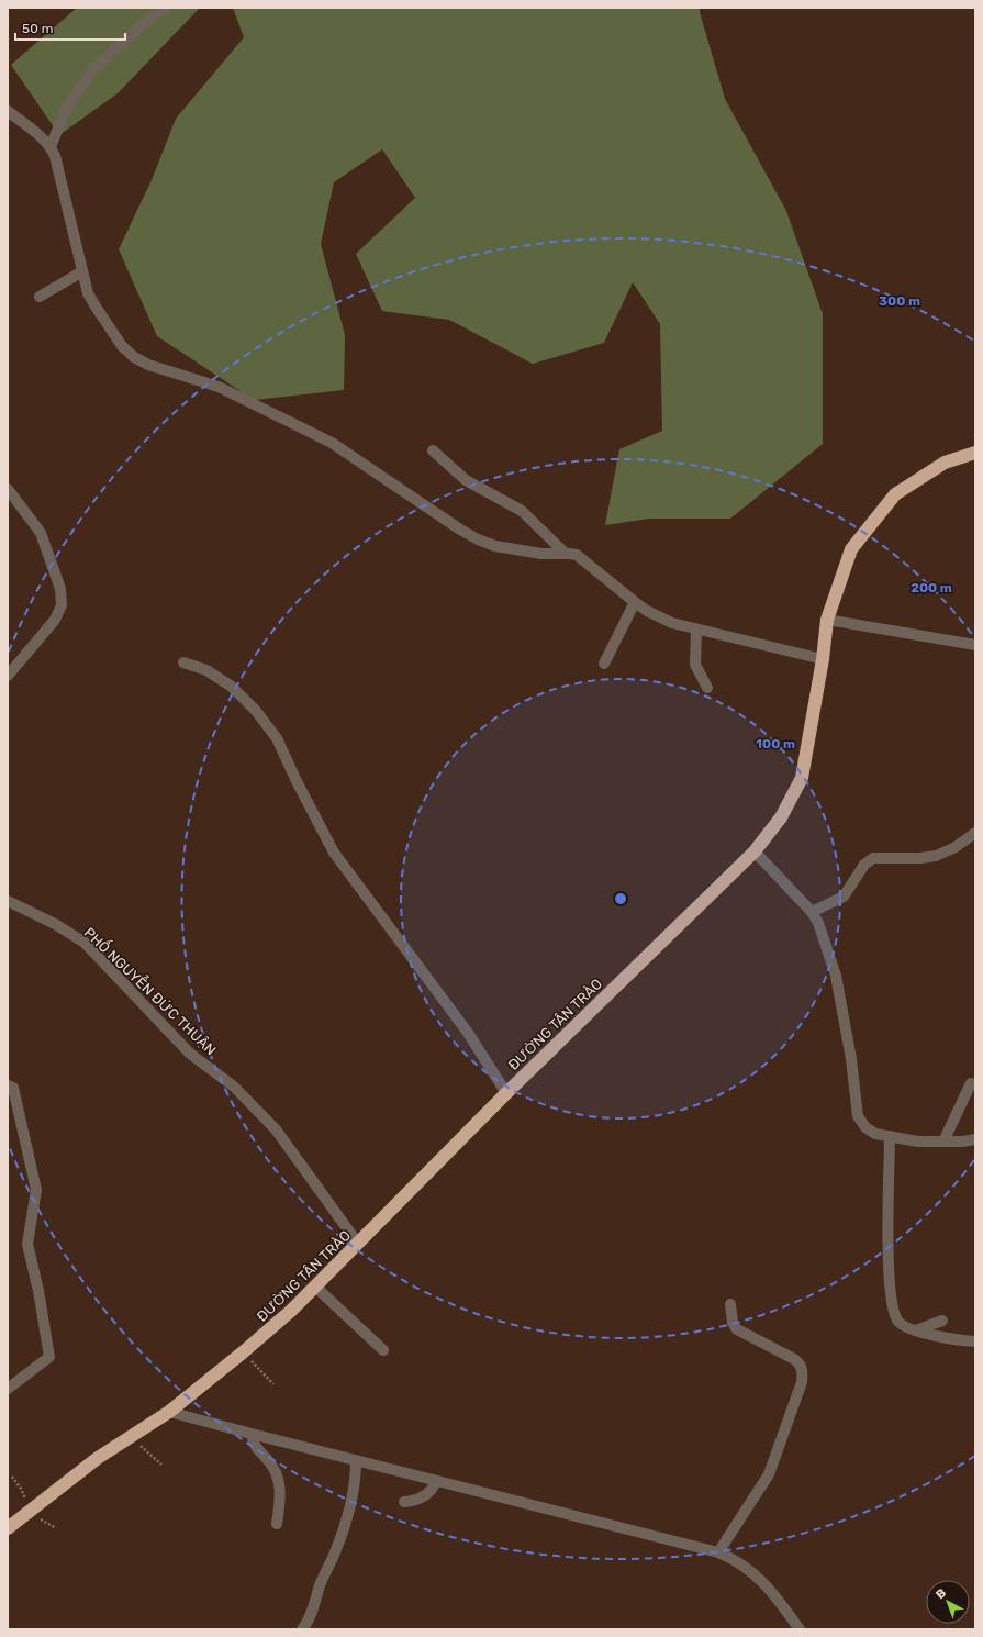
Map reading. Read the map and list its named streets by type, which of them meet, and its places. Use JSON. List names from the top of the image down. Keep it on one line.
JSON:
{"streets":{"highway":["ĐƯỜNG TÂN TRÀO"],"street":["PHỐ NGUYỄN ĐỨC THUẬN"]},"crossings":[["PHỐ NGUYỄN ĐỨC THUẬN","ĐƯỜNG TÂN TRÀO"]],"scale_bar":"50 m","north":"top left","rings":["300 m","200 m","100 m"]}
